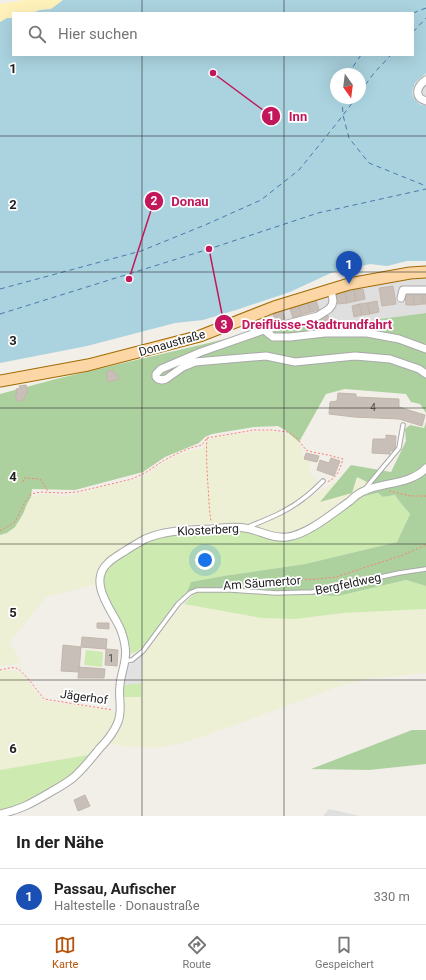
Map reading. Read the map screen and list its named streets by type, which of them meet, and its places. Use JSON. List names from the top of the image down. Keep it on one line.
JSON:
{"streets":{"main road":["Donaustraße"],"street":["Klosterberg"],"lane":["Bergfeldweg"],"path":["Am Säumertor","Jägerhof"]},"crossings":[["Klosterberg","Bergfeldweg"],["Klosterberg","Jägerhof"]],"places":["Inn","Dreiflüsse-Stadtrundfahrt","Donau"],"house_numbers":["4","1"],"north":"bottom","page":{"search":"Hier suchen","pins":"1","heading":"In der Nähe","list":[{"mark":"1","name":"Passau, Aufischer","note":"Haltestelle · Donaustraße","value":"330 m"}],"nav":["Karte","Route","Gespeichert"]},"grid":{"rows":["1","2","3","4","5","6"]}}
